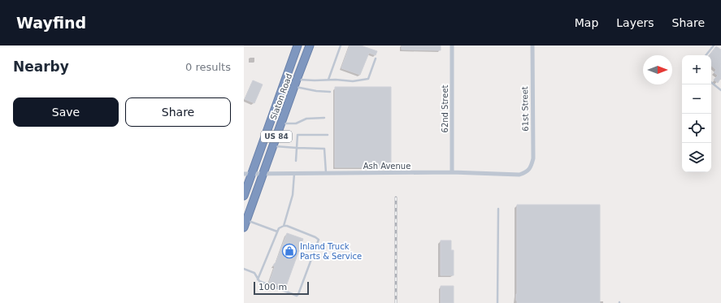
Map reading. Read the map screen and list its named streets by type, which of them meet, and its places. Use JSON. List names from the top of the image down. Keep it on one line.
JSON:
{"streets":{"highway":["Slaton Road","US 84"],"street":["62nd Street","61st Street","Ash Avenue"]},"crossings":[["Slaton Road","Ash Avenue"],["62nd Street","Ash Avenue"],["61st Street","Ash Avenue"]],"places":{"shop":["Inland Truck Parts & Service"]},"scale_bar":"100 m","north":"right","page":{"header":"Wayfind","nav":["Map","Layers","Share"],"heading":["Nearby","0 results"],"map_buttons":["+","−"],"buttons":["Save","Share"],"scale":"100 m"}}
